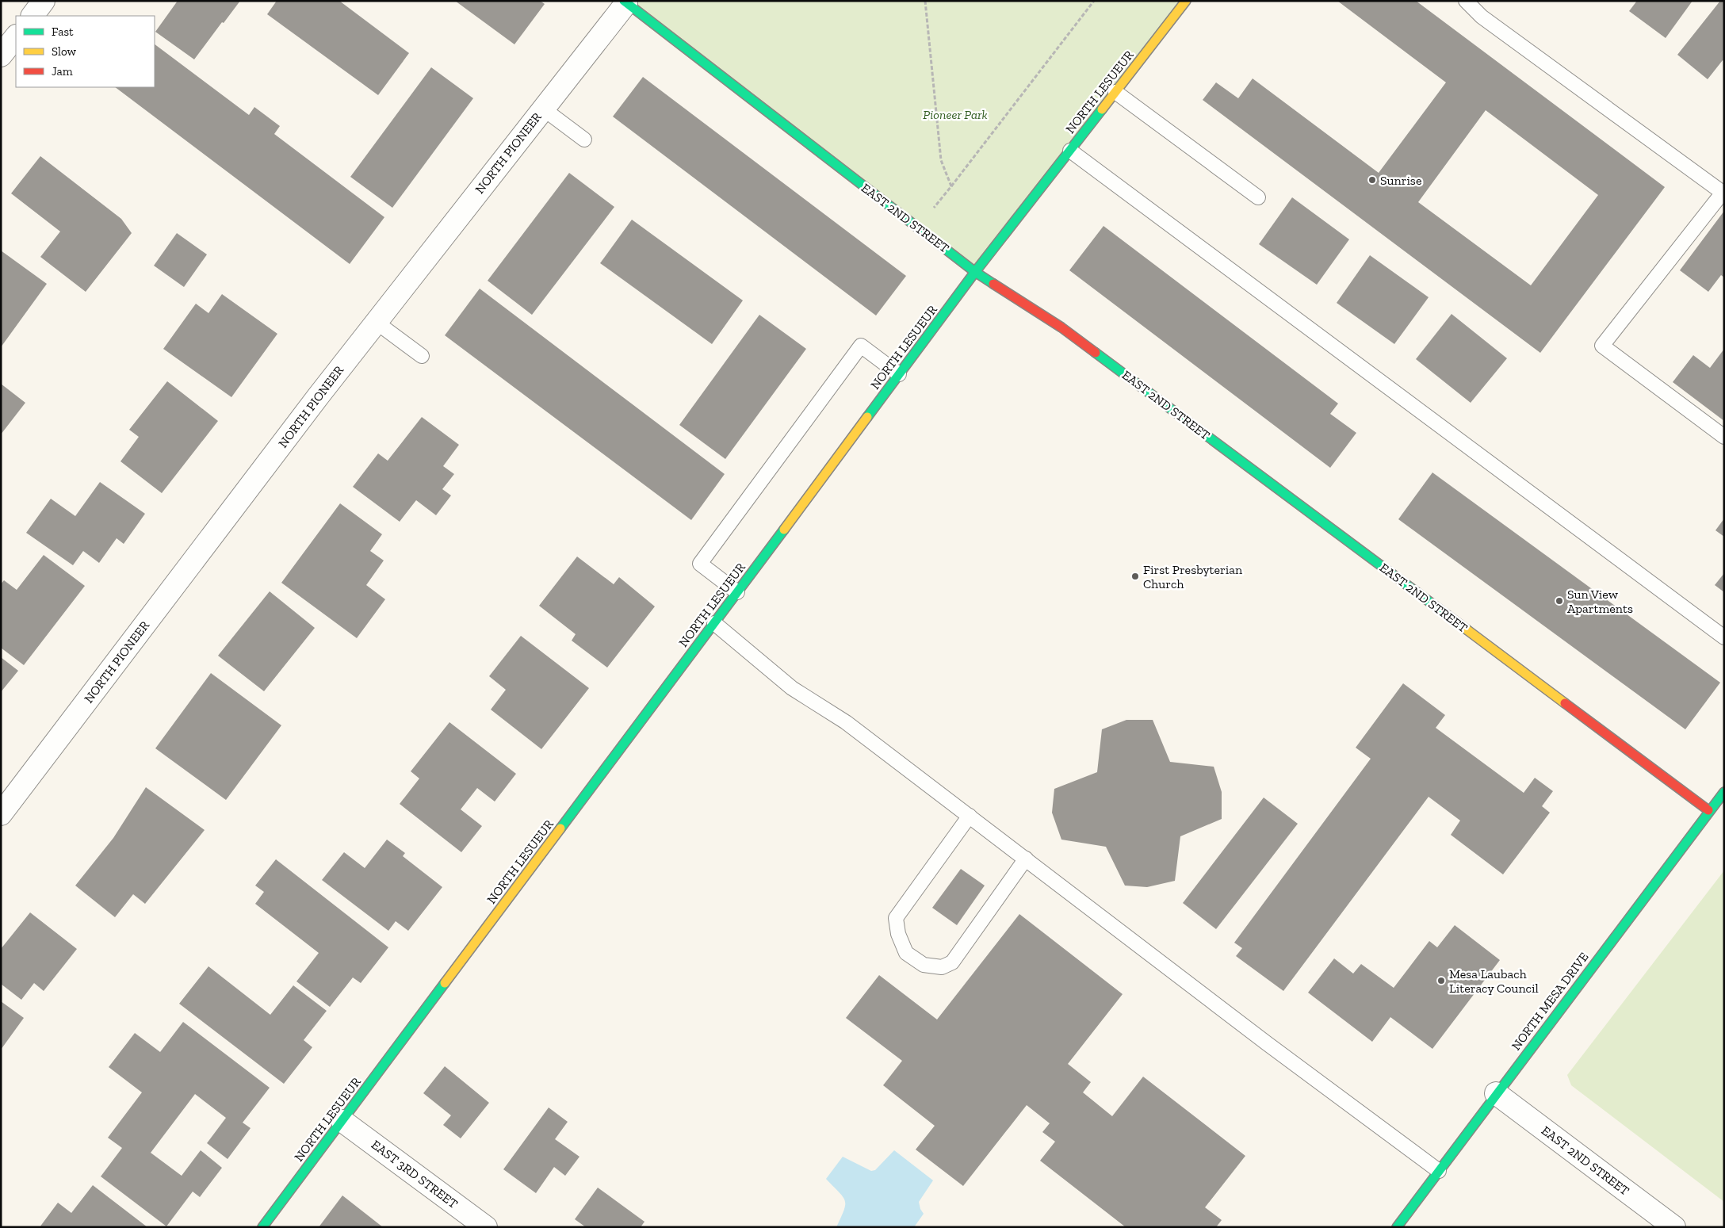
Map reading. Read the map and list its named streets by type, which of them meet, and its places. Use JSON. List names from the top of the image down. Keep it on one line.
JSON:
{"streets":{"street":["NORTH LESUEUR","NORTH PIONEER","EAST 2ND STREET","NORTH MESA DRIVE","EAST 3RD STREET"]},"crossings":[["NORTH LESUEUR","EAST 2ND STREET"],["NORTH LESUEUR","EAST 3RD STREET"],["NORTH PIONEER","EAST 2ND STREET"],["EAST 2ND STREET","NORTH MESA DRIVE"]],"parks":["Pioneer Park"],"places":["Sunrise","First Presbyterian Church","Sun View Apartments","Mesa Laubach Literacy Council"],"legend":["Fast","Slow","Jam"]}
